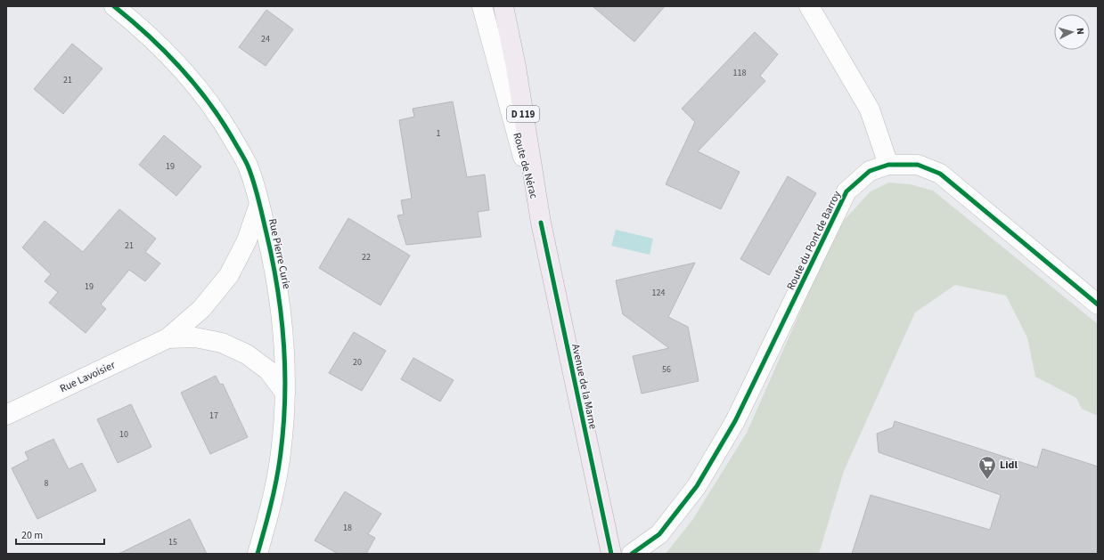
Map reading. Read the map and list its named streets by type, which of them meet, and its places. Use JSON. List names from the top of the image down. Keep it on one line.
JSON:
{"streets":{"main road":["D 119","Avenue de la Marne"],"street":["Route de Nérac","Route du Pont de Barroy","Rue Pierre Curie","Rue Lavoisier"]},"crossings":[["Route de Nérac","Avenue de la Marne"],["Rue Pierre Curie","Rue Lavoisier"]],"places":{"supermarket":["Lidl"]},"house_numbers":["24","118","21","1","19","21","22","19","124","20","56","17","10","8","18","15"],"scale_bar":"20 m","north":"right"}
